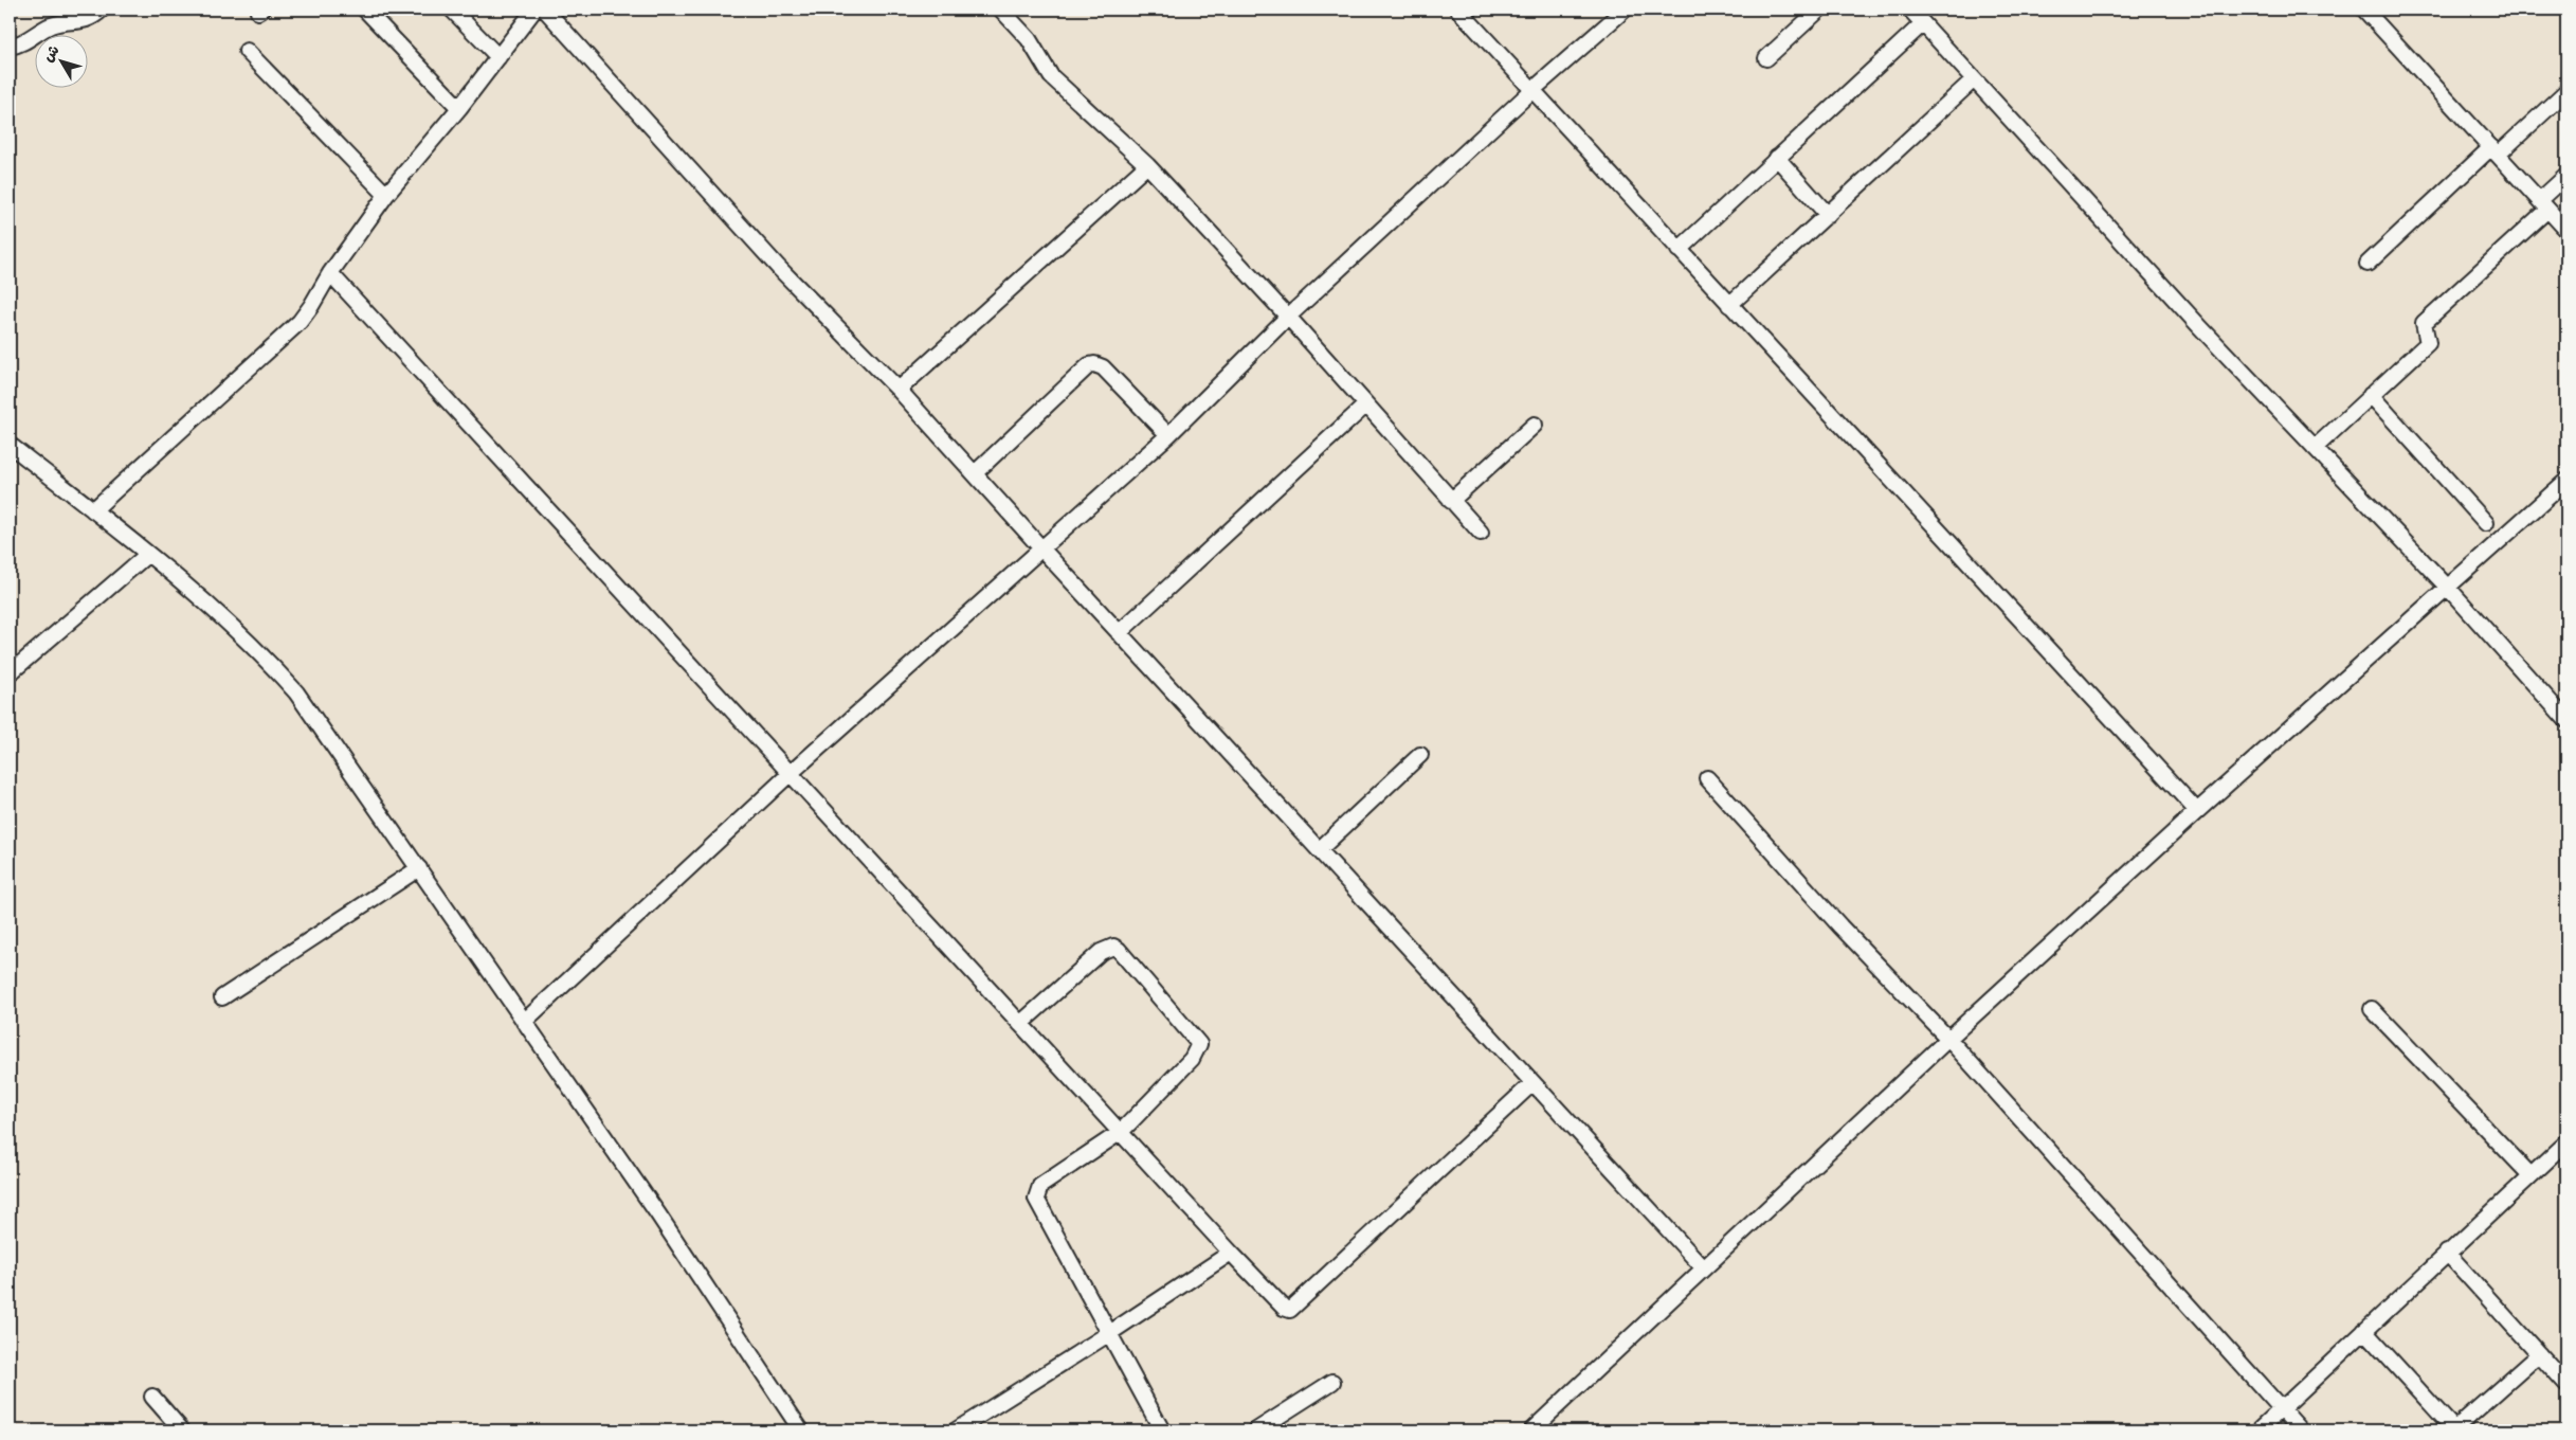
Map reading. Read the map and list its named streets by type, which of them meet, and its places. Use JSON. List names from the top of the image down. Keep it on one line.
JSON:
{"north":"top left"}
